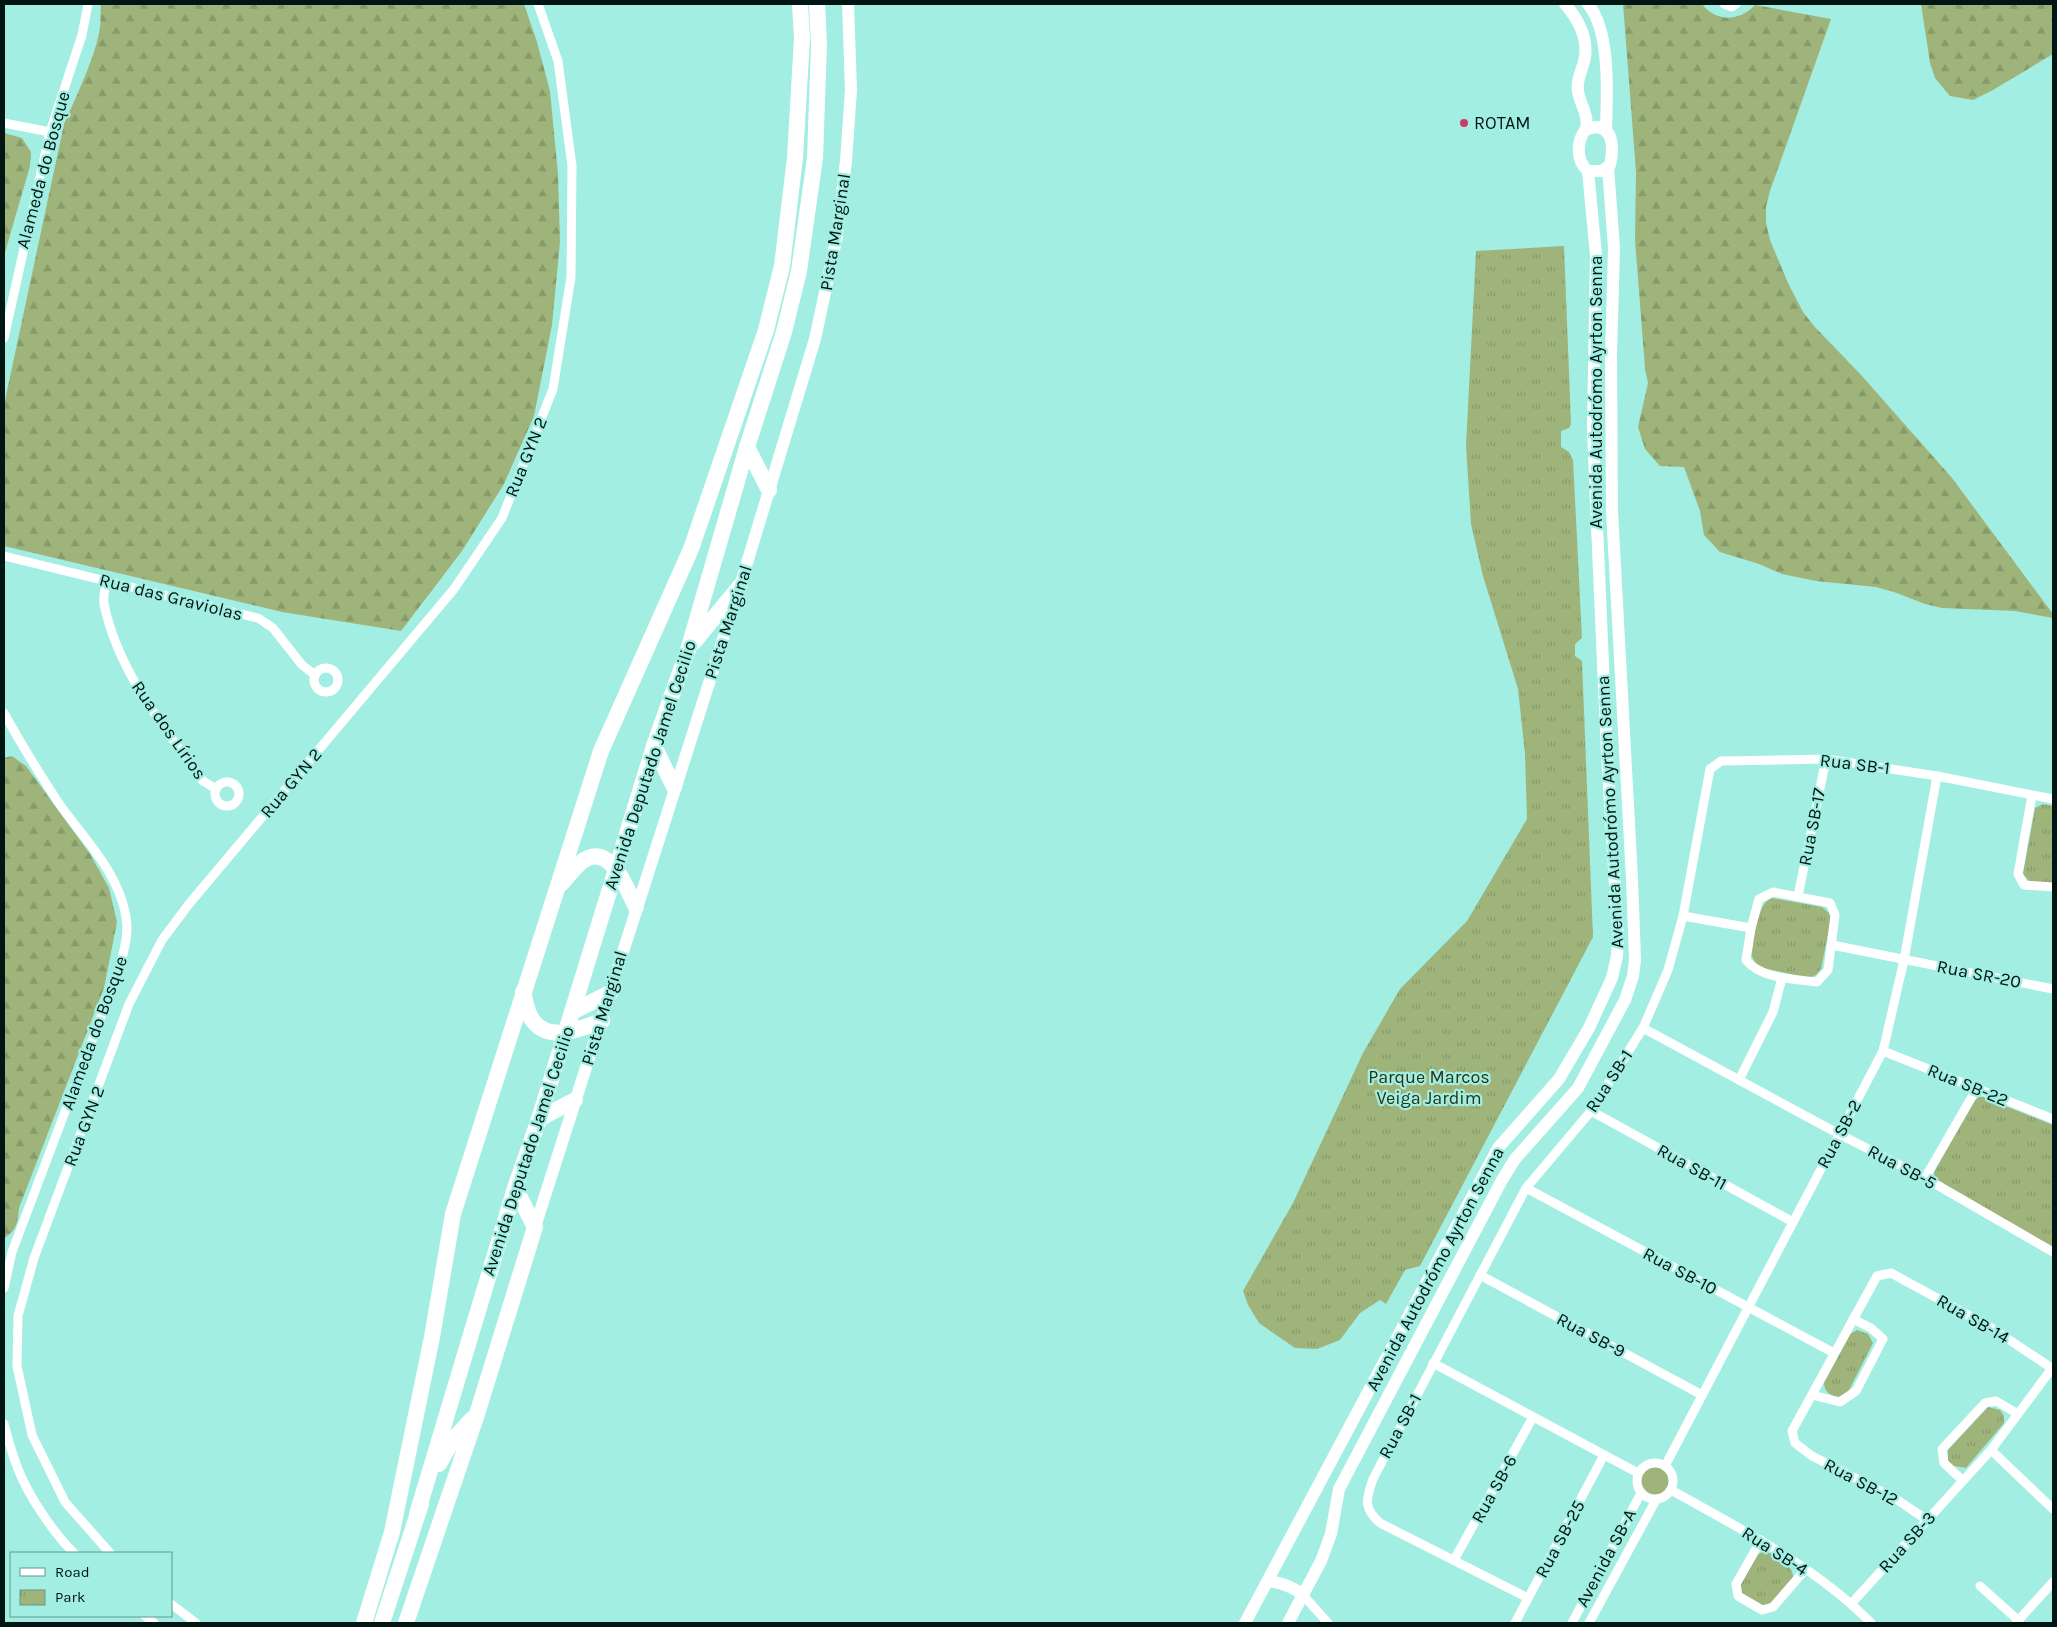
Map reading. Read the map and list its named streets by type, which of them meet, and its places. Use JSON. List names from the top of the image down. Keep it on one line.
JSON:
{"streets":{"highway":["Avenida Deputado Jamel Cecilio"],"street":["Alameda do Bosque","Pista Marginal","Avenida Autodrómo Ayrton Senna","Rua GYN 2","Rua das Graviolas","Rua dos Lírios","Rua SB-1","Rua SB-17","Rua SR-20","Rua SB-22","Rua SB-2","Rua SB-11","Rua SB-5","Rua SB-10","Rua SB-14","Rua SB-9","Rua SB-12","Rua SB-6","Rua SB-25","Rua SB-3","Rua SB-4","Avenida SB-A"]},"crossings":[["Rua das Graviolas","Rua dos Lírios"],["Rua SB-1","Rua SB-17"],["Rua SB-1","Rua SB-2"],["Rua SB-1","Rua SB-11"],["Rua SB-1","Rua SB-5"],["Rua SB-1","Rua SB-10"],["Rua SB-1","Rua SB-9"],["Rua SB-1","Rua SB-6"],["Rua SB-1","Rua SB-25"],["Rua SB-17","Rua SR-20"],["Rua SR-20","Rua SB-2"],["Rua SB-22","Rua SB-2"],["Rua SB-2","Rua SB-11"],["Rua SB-2","Rua SB-5"],["Rua SB-2","Rua SB-10"],["Rua SB-2","Rua SB-9"],["Rua SB-2","Rua SB-4"],["Rua SB-2","Avenida SB-A"],["Rua SB-14","Rua SB-3"],["Rua SB-12","Rua SB-3"],["Rua SB-3","Rua SB-4"],["Rua SB-4","Avenida SB-A"]],"parks":["Parque Marcos Veiga Jardim"],"places":["ROTAM"],"legend":["Road","Park"]}
